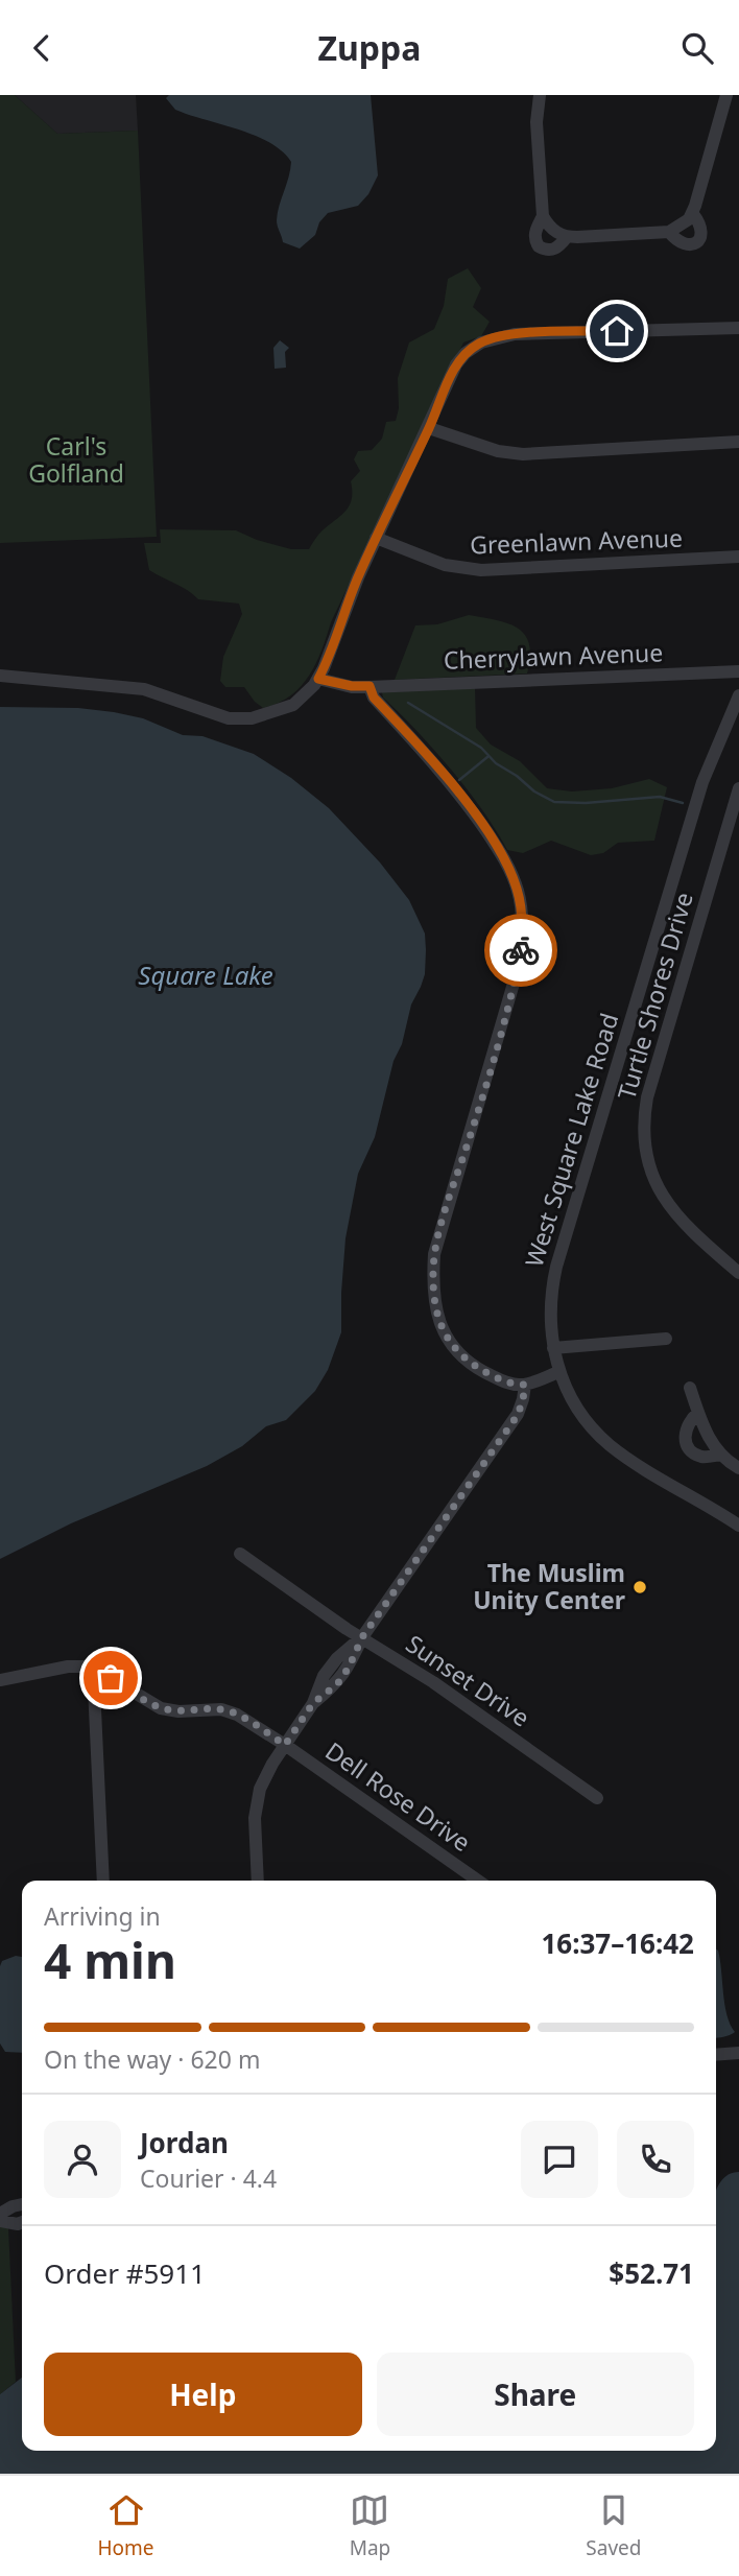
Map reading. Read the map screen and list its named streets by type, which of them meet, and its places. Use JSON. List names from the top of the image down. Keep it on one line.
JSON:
{"streets":{"street":["Greenlawn Avenue","Cherrylawn Avenue","Turtle Shores Drive","West Square Lake Road","Sunset Drive","Dell Rose Drive"]},"water":["Square Lake"],"parks":["Carl's Golfland"],"places":["The Muslim Unity Center"],"page":{"header":"Zuppa","heading":["4 min","Arriving in","16:37–16:42"],"panel":["Jordan","Courier · 4.4","Order #5911","$52.71"],"bar":"On the way · 620 m","buttons":["Help","Share"],"tabs":["Home","Map","Saved"]}}
